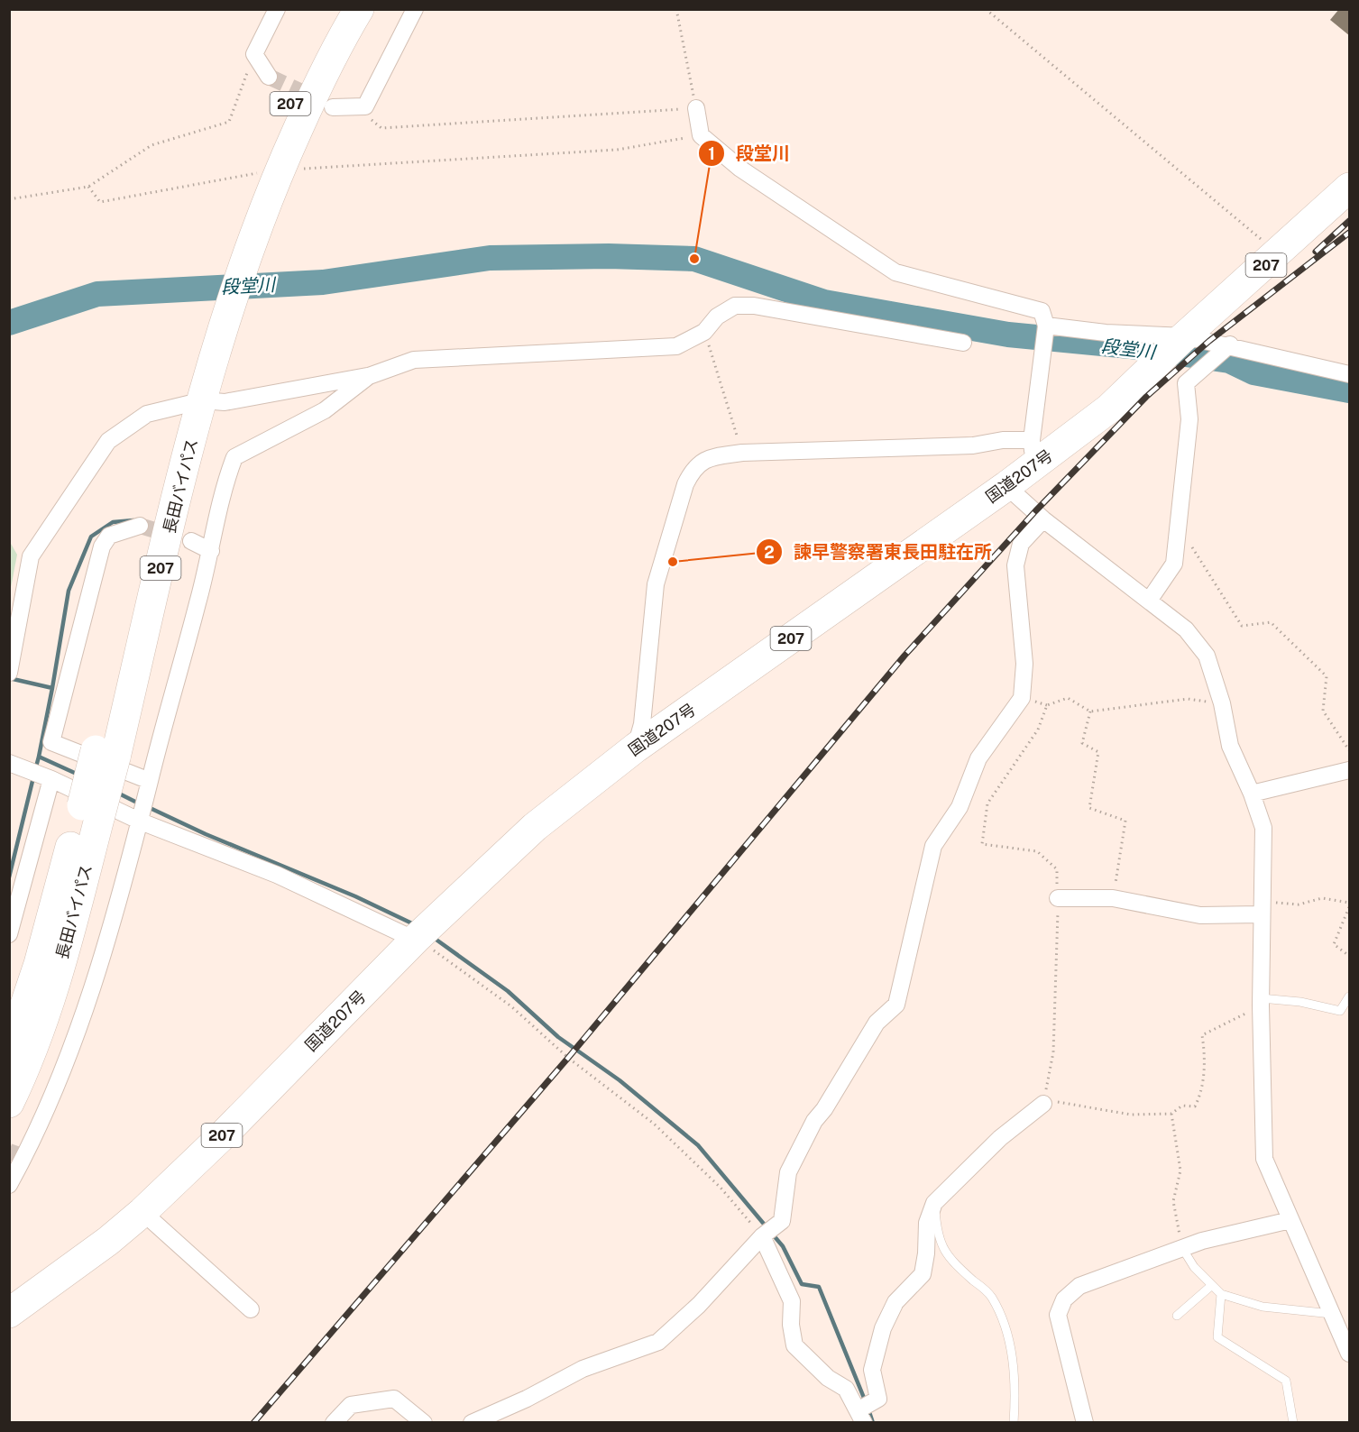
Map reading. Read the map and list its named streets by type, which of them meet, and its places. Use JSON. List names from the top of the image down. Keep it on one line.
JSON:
{"streets":{"highway":["207","国道207号","長田バイパス"]},"water":["段堂川"],"places":["段堂川","諫早警察署東長田駐在所"]}
